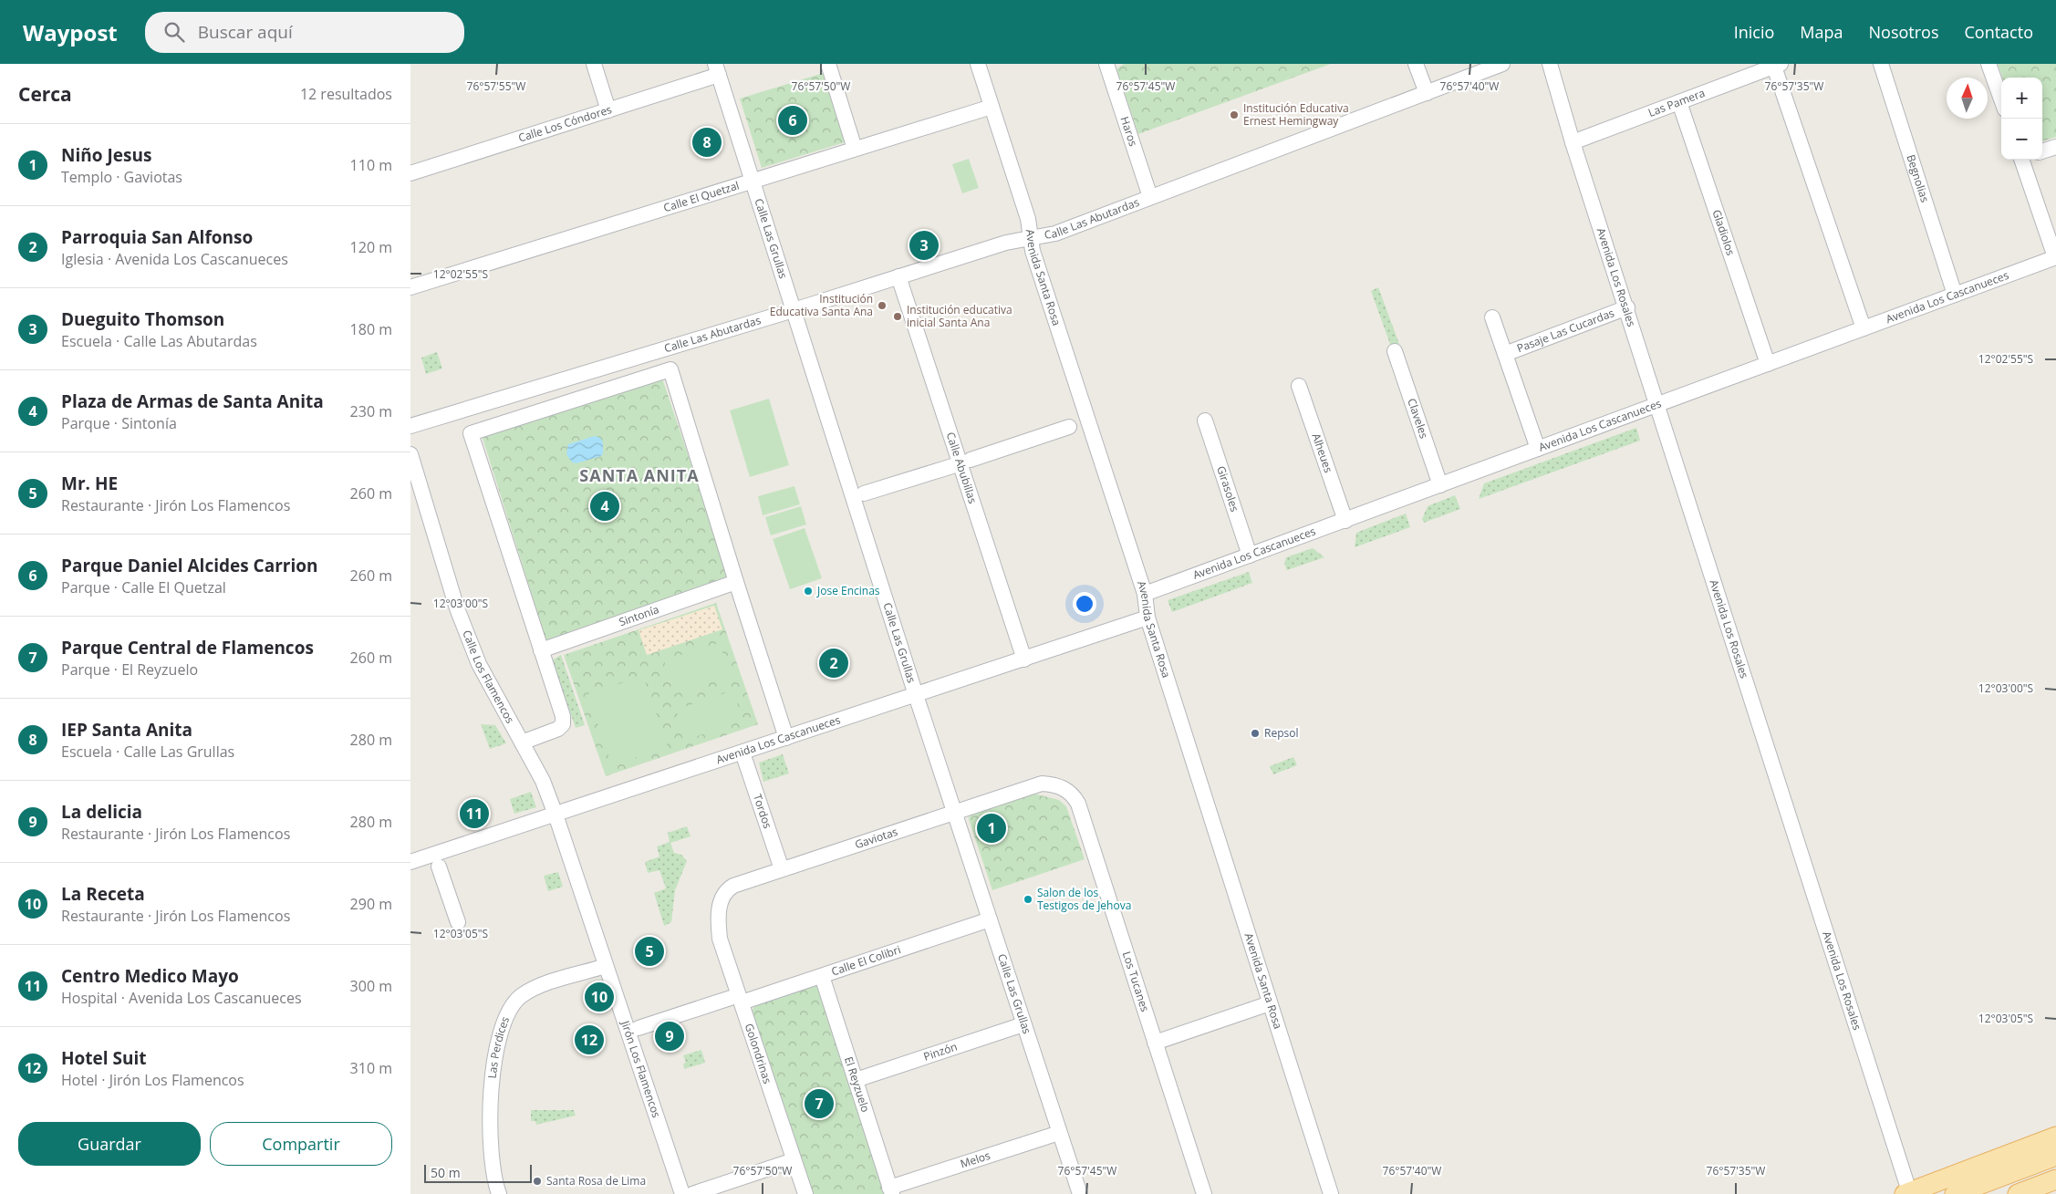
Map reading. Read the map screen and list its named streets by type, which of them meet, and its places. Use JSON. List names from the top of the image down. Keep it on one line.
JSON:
{"streets":{"street":["Las Pamera","Calle Los Cóndores","Haros","Begnolias","Calle El Quetzal","Calle Las Abutardas","Gladiolos","Calle Las Grullas","Avenida Santa Rosa","Avenida Los Rosales","Avenida Los Cascanueces","Pasaje Las Cucardas","Claveles","Alheues","Calle Abubillas","Girasoles","Sintonía","Calle Los Flamencos","Tordos","Gaviotas","Calle El Colibri","Los Tucanes","Las Perdices","Pinzón","Golondrinas","Jirón Los Flamencos","El Reyzuelo","Melos"]},"crossings":[["Las Pamera","Gladiolos"],["Las Pamera","Avenida Los Rosales"],["Calle Los Cóndores","Calle Las Grullas"],["Haros","Calle Las Abutardas"],["Begnolias","Avenida Los Cascanueces"],["Calle El Quetzal","Calle Las Grullas"],["Calle El Quetzal","Avenida Santa Rosa"],["Calle Las Abutardas","Calle Las Grullas"],["Calle Las Abutardas","Avenida Santa Rosa"],["Calle Las Abutardas","Calle Abubillas"],["Gladiolos","Avenida Los Cascanueces"],["Calle Las Grullas","Avenida Los Cascanueces"],["Calle Las Grullas","Gaviotas"],["Calle Las Grullas","Calle El Colibri"],["Calle Las Grullas","Pinzón"],["Calle Las Grullas","Melos"],["Avenida Santa Rosa","Avenida Los Cascanueces"],["Avenida Los Rosales","Avenida Los Cascanueces"],["Avenida Los Rosales","Pasaje Las Cucardas"],["Avenida Los Cascanueces","Pasaje Las Cucardas"],["Avenida Los Cascanueces","Claveles"],["Avenida Los Cascanueces","Alheues"],["Avenida Los Cascanueces","Calle Abubillas"],["Avenida Los Cascanueces","Girasoles"],["Avenida Los Cascanueces","Calle Los Flamencos"],["Avenida Los Cascanueces","Tordos"],["Avenida Los Cascanueces","Jirón Los Flamencos"],["Calle Los Flamencos","Jirón Los Flamencos"],["Tordos","Gaviotas"],["Gaviotas","Los Tucanes"],["Gaviotas","Golondrinas"],["Calle El Colibri","Golondrinas"],["Calle El Colibri","El Reyzuelo"],["Las Perdices","Jirón Los Flamencos"],["Pinzón","El Reyzuelo"],["El Reyzuelo","Melos"]],"districts":["SANTA ANITA"],"places":["Institución Educativa Ernest Hemingway","Institución Educativa Santa Ana","Institución educativa inicial Santa Ana","Jose Encinas","Repsol","Salon de los Testigos de Jehova","Santa Rosa de Lima"],"scale_bar":"50 m","north":"top","page":{"header":"Waypost","search":"Buscar aquí","nav":["Inicio","Mapa","Nosotros","Contacto"],"heading":["Cerca","12 resultados"],"map_buttons":["+","−"],"pins":["6","8","3","4","2","11","1","5","10","9","12","7"],"list":[{"mark":"1","name":"Niño Jesus","note":"Templo · Gaviotas","value":"110 m"},{"mark":"2","name":"Parroquia San Alfonso","note":"Iglesia · Avenida Los Cascanueces","value":"120 m"},{"mark":"3","name":"Dueguito Thomson","note":"Escuela · Calle Las Abutardas","value":"180 m"},{"mark":"4","name":"Plaza de Armas de Santa Anita","note":"Parque · Sintonía","value":"230 m"},{"mark":"5","name":"Mr. HE","note":"Restaurante · Jirón Los Flamencos","value":"260 m"},{"mark":"6","name":"Parque Daniel Alcides Carrion","note":"Parque · Calle El Quetzal","value":"260 m"},{"mark":"7","name":"Parque Central de Flamencos","note":"Parque · El Reyzuelo","value":"260 m"},{"mark":"8","name":"IEP Santa Anita","note":"Escuela · Calle Las Grullas","value":"280 m"},{"mark":"9","name":"La delicia","note":"Restaurante · Jirón Los Flamencos","value":"280 m"},{"mark":"10","name":"La Receta","note":"Restaurante · Jirón Los Flamencos","value":"290 m"},{"mark":"11","name":"Centro Medico Mayo","note":"Hospital · Avenida Los Cascanueces","value":"300 m"},{"mark":"12","name":"Hotel Suit","note":"Hotel · Jirón Los Flamencos","value":"310 m"}],"buttons":["Guardar","Compartir"],"scale":"50 m"},"coordinates":["76°57'55\"W","76°57'50\"W","76°57'45\"W","76°57'40\"W","76°57'35\"W","12°02'55\"S","12°03'00\"S","12°03'05\"S"]}
